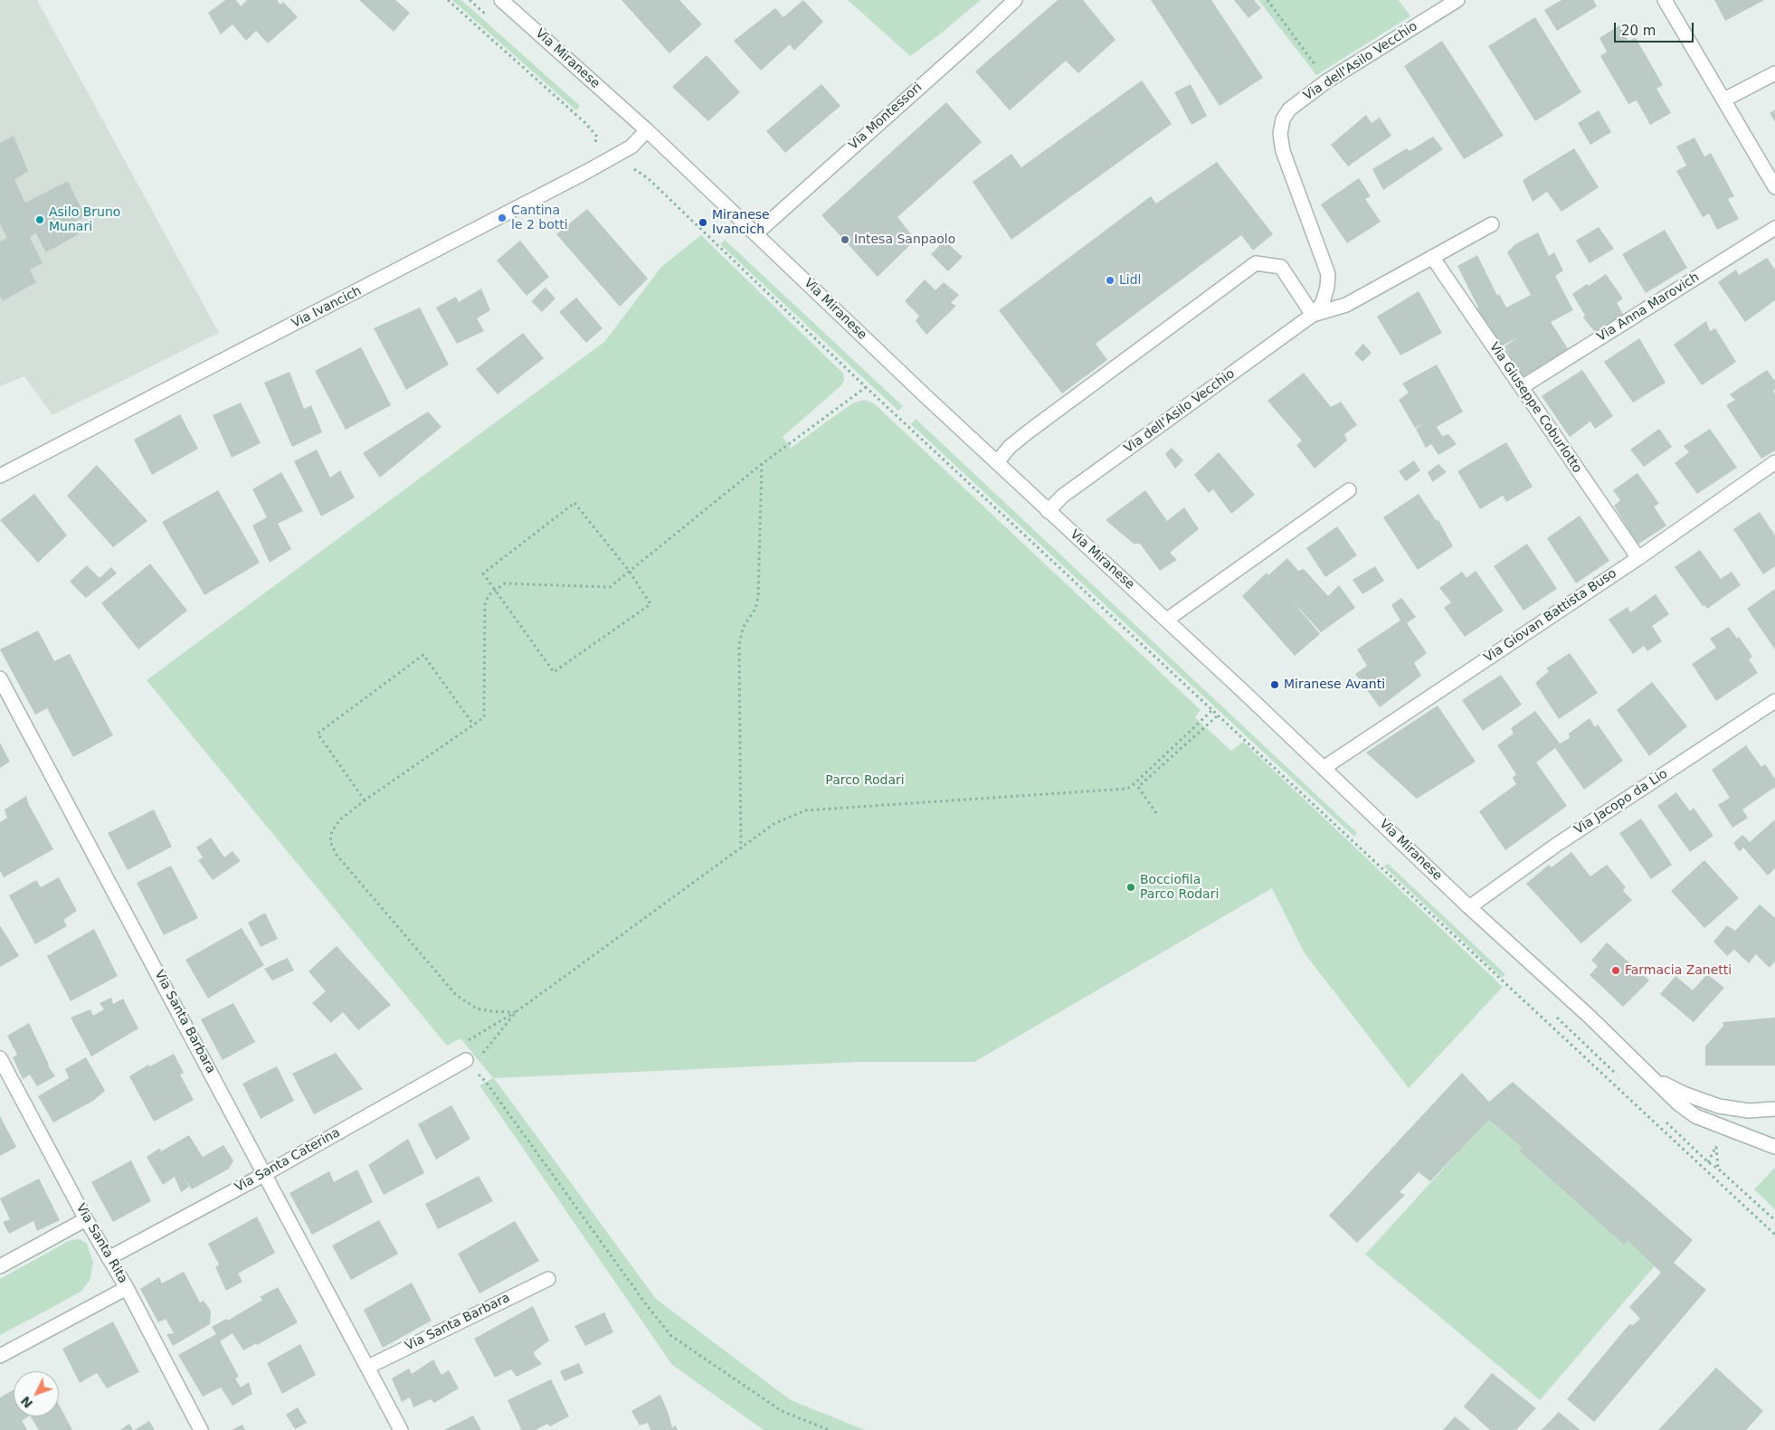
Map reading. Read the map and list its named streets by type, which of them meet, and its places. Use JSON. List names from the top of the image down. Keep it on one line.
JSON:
{"streets":{"street":["Via Miranese","Via dell'Asilo Vecchio","Via Montessori","Via Ivancich","Via Anna Marovich","Via Giuseppe Coburlotto","Via Giovan Battista Buso","Via Jacopo da Lio","Via Santa Barbara","Via Santa Caterina","Via Santa Rita"]},"crossings":[["Via Miranese","Via dell'Asilo Vecchio"],["Via Miranese","Via Montessori"],["Via Miranese","Via Ivancich"],["Via Miranese","Via Giovan Battista Buso"],["Via Miranese","Via Jacopo da Lio"],["Via dell'Asilo Vecchio","Via Giuseppe Coburlotto"],["Via Anna Marovich","Via Giuseppe Coburlotto"],["Via Giuseppe Coburlotto","Via Giovan Battista Buso"],["Via Santa Barbara","Via Santa Caterina"],["Via Santa Caterina","Via Santa Rita"]],"parks":["Parco Rodari"],"places":["Cantina le 2 botti","Asilo Bruno Munari","Miranese Ivancich","Intesa Sanpaolo","Lidl","Miranese Avanti","Bocciofila Parco Rodari","Farmacia Zanetti"],"scale_bar":"20 m","north":"bottom left"}
